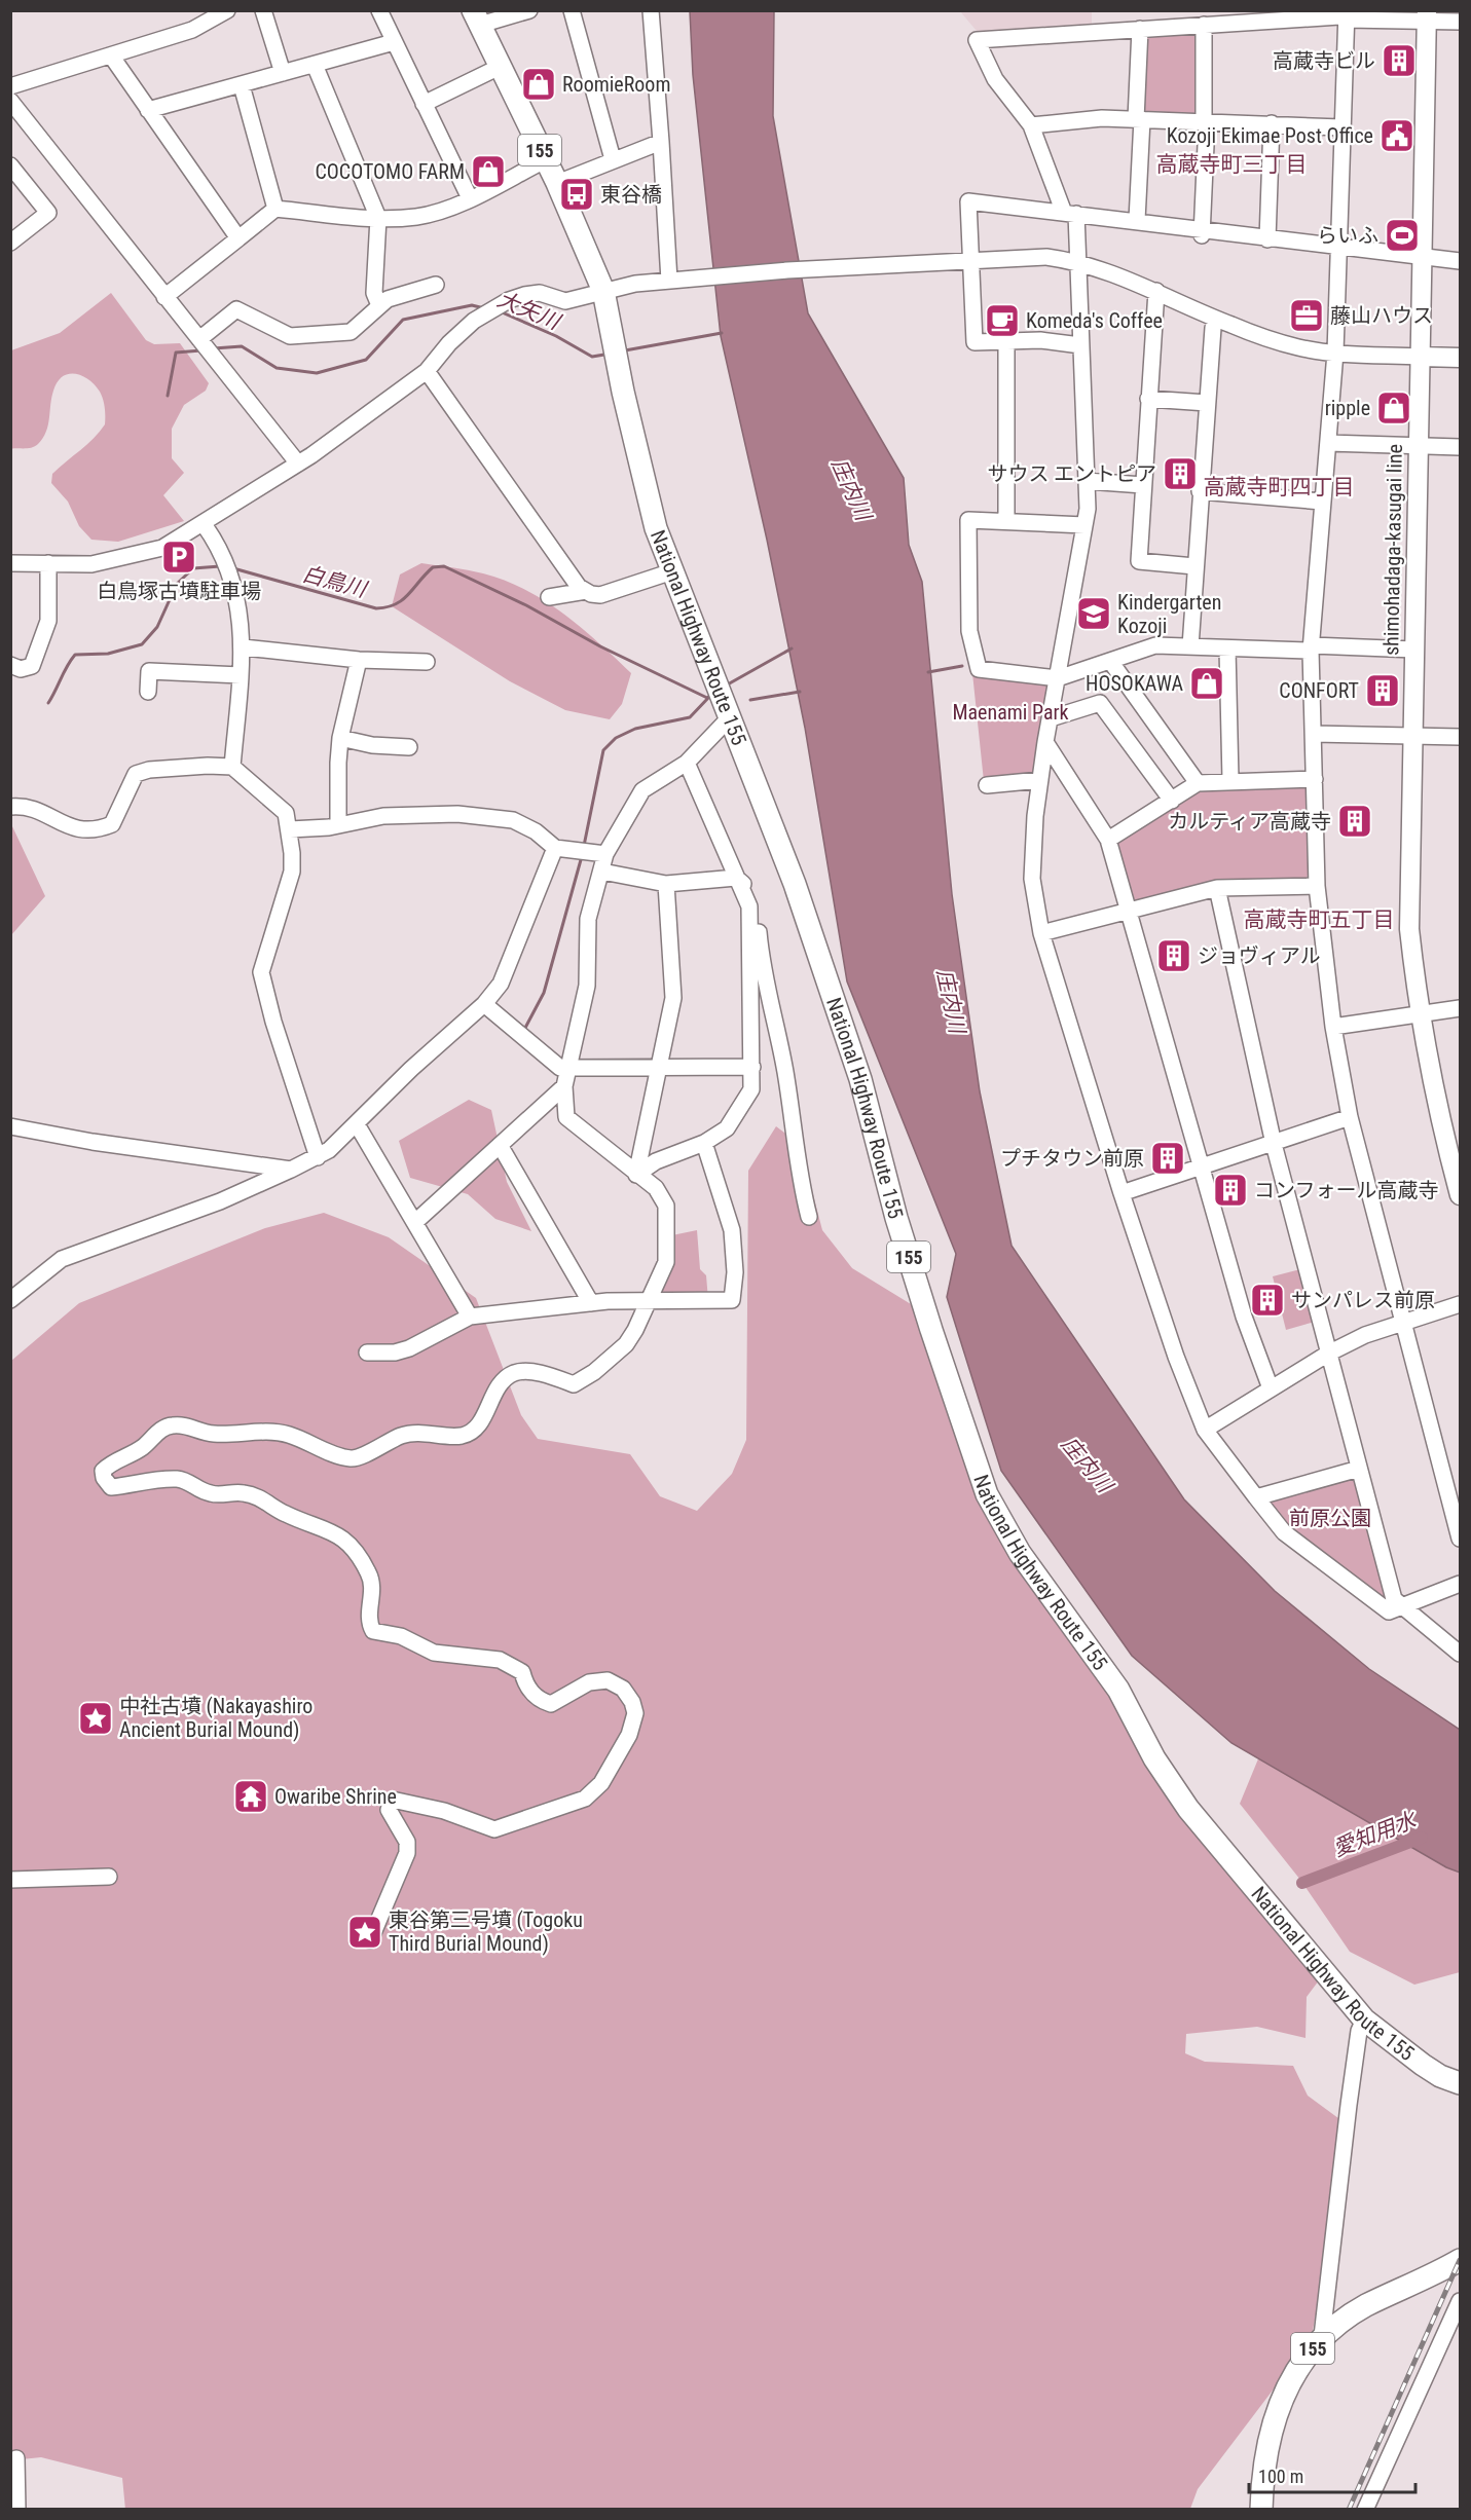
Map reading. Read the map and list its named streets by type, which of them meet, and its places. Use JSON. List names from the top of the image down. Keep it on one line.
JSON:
{"streets":{"highway":["155","National Highway Route 155"],"main road":["shimohadaga-kasugai line"]},"districts":["高蔵寺町三丁目","高蔵寺町四丁目","高蔵寺町五丁目"],"water":["大矢川","庄内川","白鳥川","愛知用水"],"parks":["Maenami Park","前原公園"],"places":{"building":["高蔵寺ビル","サウス エントピア","CONFORT","カルティア高蔵寺","ジョヴィアル","プチタウン前原","コンフォール高蔵寺","サンパレス前原"],"shop":["RoomieRoom","COCOTOMO FARM","ripple","HOSOKAWA"],"public building":["Kozoji Ekimae Post Office"],"bus stop":["東谷橋"],"sports":["らいふ"],"office":["藤山ハウス"],"cafe":["Komeda's Coffee"],"parking":["白鳥塚古墳駐車場"],"school or university":["Kindergarten Kozoji"],"place":["中社古墳 (Nakayashiro Ancient Burial Mound)","東谷第三号墳 (Togoku Third Burial Mound)"],"temple":["Owaribe Shrine"]},"scale_bar":"100 m"}
